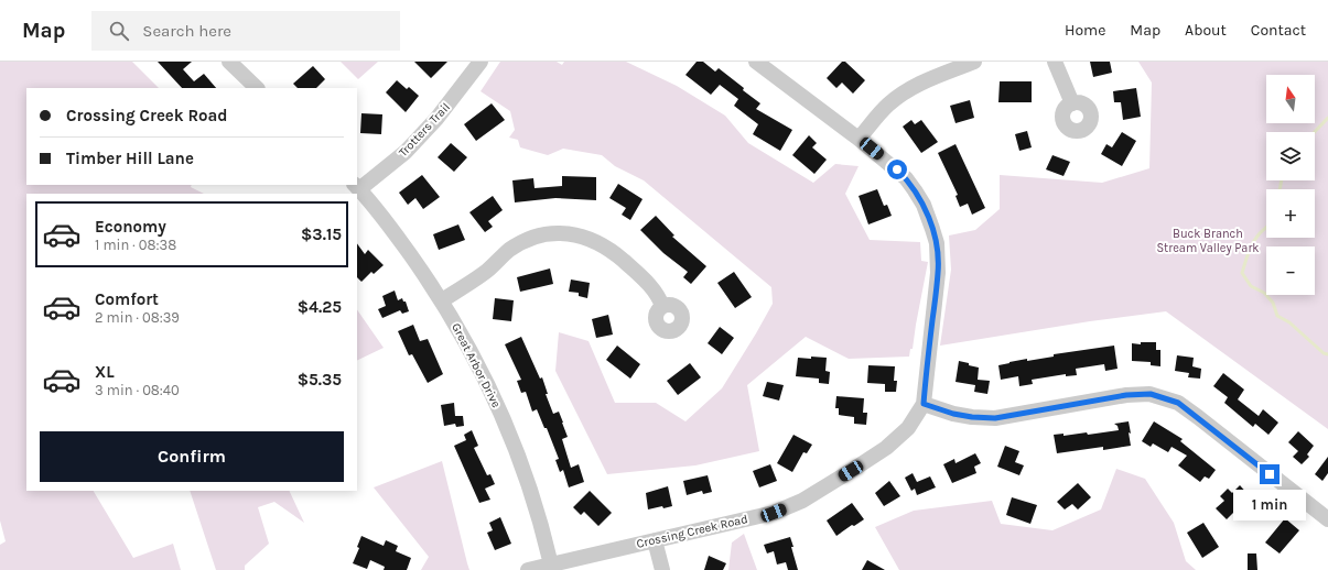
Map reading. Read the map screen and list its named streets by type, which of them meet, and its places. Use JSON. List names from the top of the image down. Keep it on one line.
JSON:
{"streets":{"street":["Trotters Trail","Great Arbor Drive","Crossing Creek Road"]},"crossings":[["Trotters Trail","Great Arbor Drive"],["Great Arbor Drive","Crossing Creek Road"]],"parks":["Buck Branch Stream Valley Park"],"north":"top","page":{"header":"Map","search":"Search here","nav":["Home","Map","About","Contact"],"map_buttons":["+","−"],"banner":["Crossing Creek Road","Timber Hill Lane"],"list":[{"name":"Economy","note":"1 min · 08:38","value":"$3.15"},{"name":"Comfort","note":"2 min · 08:39","value":"$4.25"},{"name":"XL","note":"3 min · 08:40","value":"$5.35"}],"buttons":"Confirm","bubble":"1 min"}}
